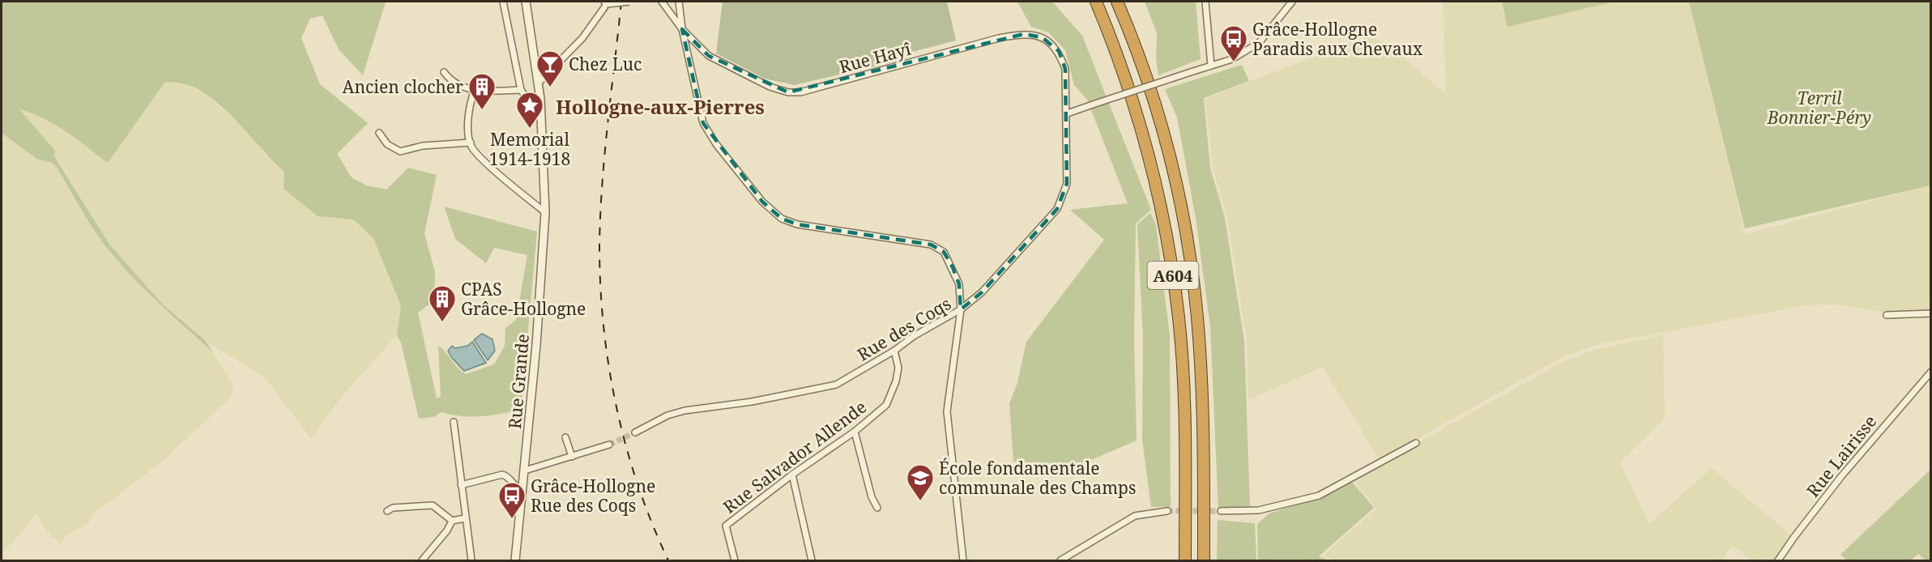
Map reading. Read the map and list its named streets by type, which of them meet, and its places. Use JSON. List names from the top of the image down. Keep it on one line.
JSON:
{"streets":{"highway":["A604"],"street":["Rue Hayî","Rue des Coqs","Rue Grande","Rue Lairisse","Rue Salvador Allende"]},"crossings":[["Rue Hayî","Rue des Coqs"],["Rue des Coqs","Rue Salvador Allende"]],"districts":["Hollogne-aux-Pierres"],"parks":["Terril Bonnier-Péry"],"places":{"bus stop":["Grâce-Hollogne Paradis aux Chevaux","Grâce-Hollogne Rue des Coqs"],"bar":["Chez Luc"],"building":["Ancien clocher","CPAS Grâce-Hollogne"],"place":["Memorial 1914-1918"],"school or university":["École fondamentale communale des Champs"]}}
